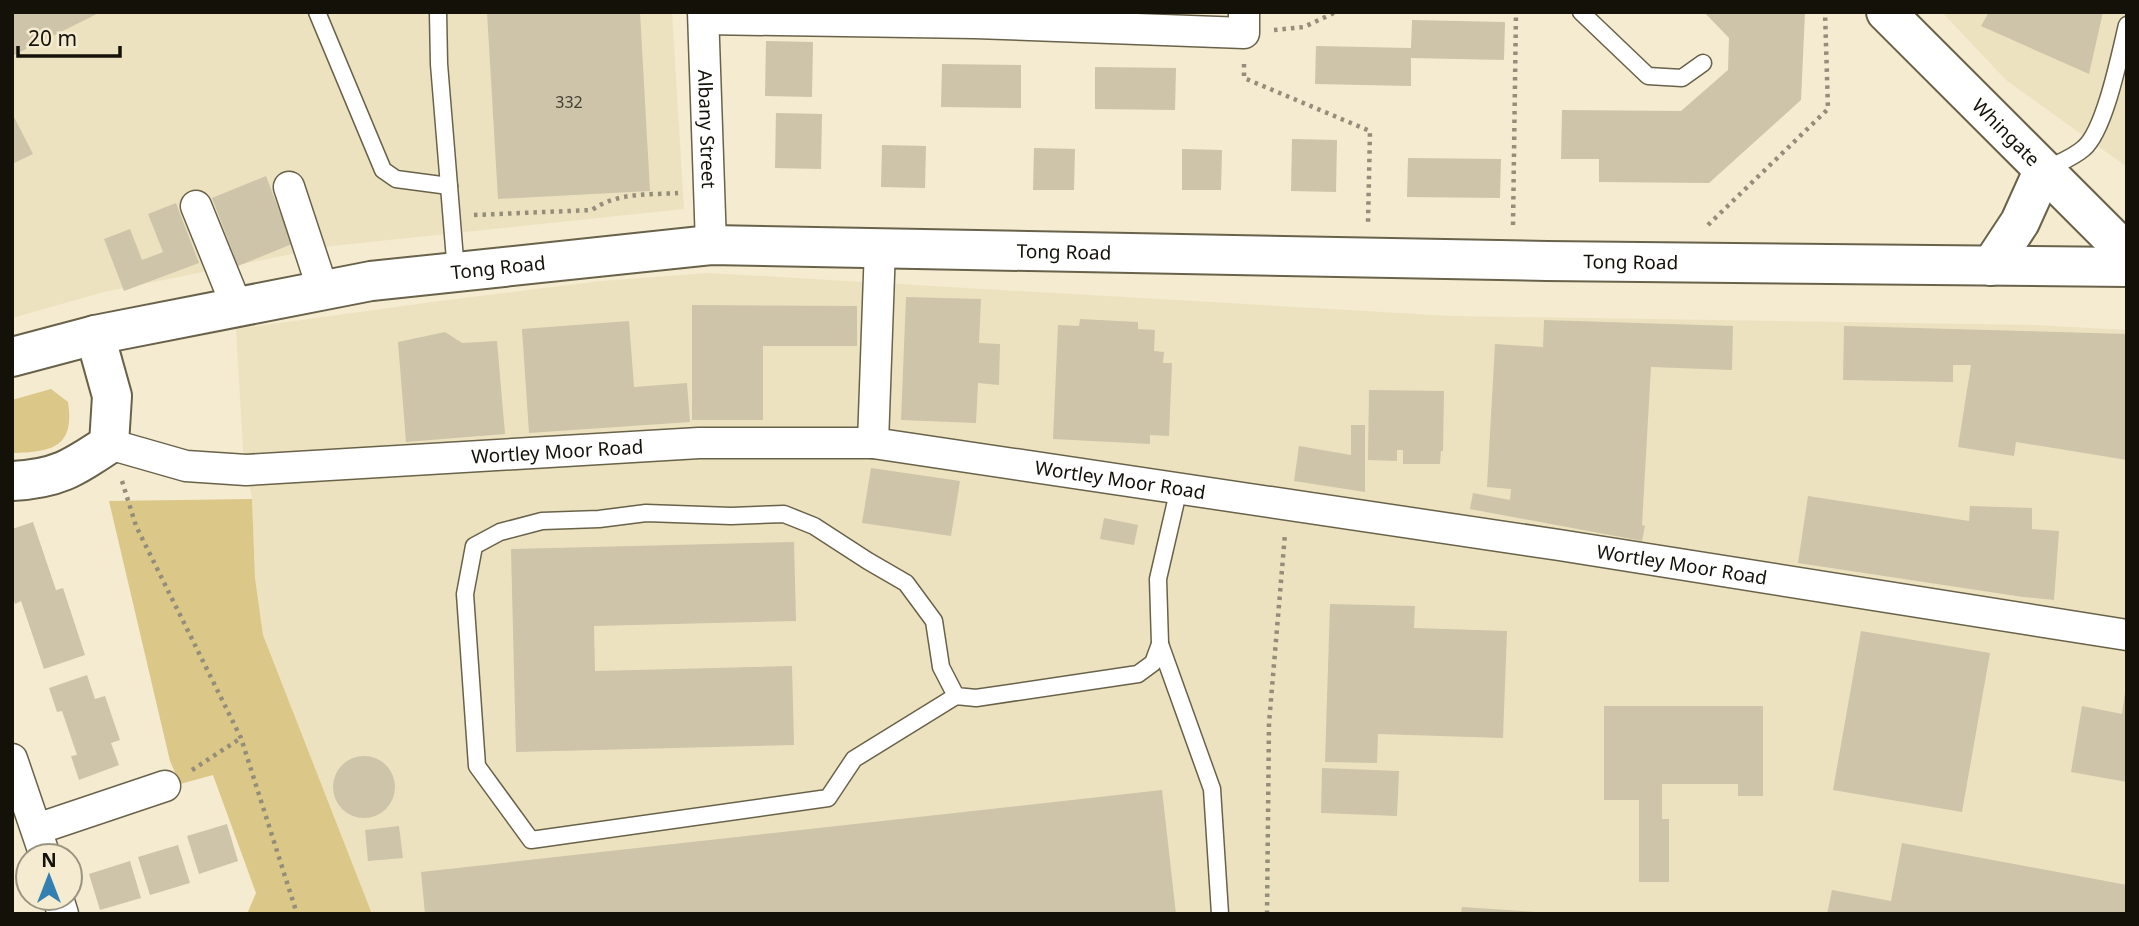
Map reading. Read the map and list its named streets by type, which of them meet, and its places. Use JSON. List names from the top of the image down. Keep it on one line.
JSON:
{"streets":{"main road":["Whingate","Tong Road"],"street":["Albany Street","Wortley Moor Road"]},"crossings":[["Albany Street","Tong Road"]],"house_numbers":["332"],"scale_bar":"20 m","north":"top"}
